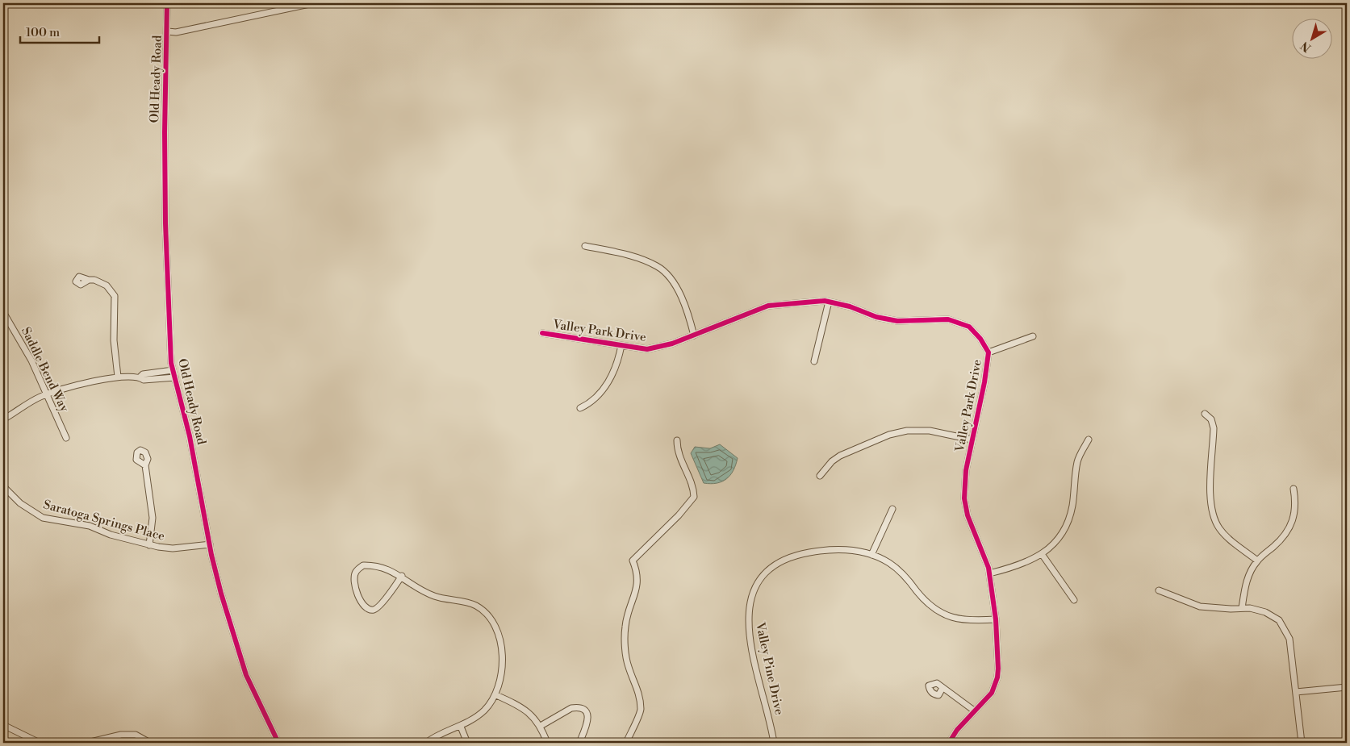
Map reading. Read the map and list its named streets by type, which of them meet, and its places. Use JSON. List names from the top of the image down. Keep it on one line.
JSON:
{"streets":{"street":["Old Heady Road","Valley Park Drive","Saddle Bend Way","Saratoga Springs Place","Valley Pine Drive"]},"crossings":[["Old Heady Road","Saratoga Springs Place"],["Valley Park Drive","Valley Pine Drive"]],"scale_bar":"100 m","north":"bottom left"}
